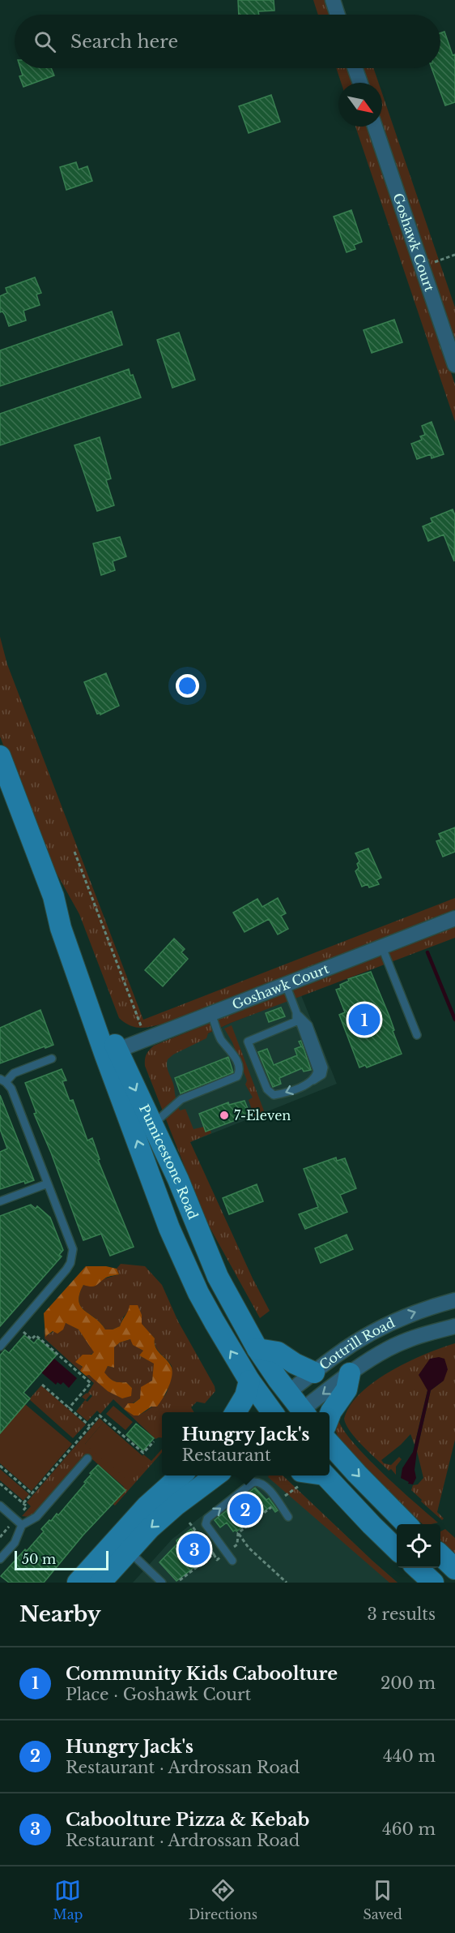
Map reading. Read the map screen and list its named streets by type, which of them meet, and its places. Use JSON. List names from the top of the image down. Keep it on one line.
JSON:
{"streets":{"main road":["Pumicestone Road","Cottrill Road"],"street":["Goshawk Court"]},"crossings":[["Goshawk Court","Pumicestone Road"],["Pumicestone Road","Cottrill Road"]],"places":["7-Eleven"],"scale_bar":"50 m","north":"bottom right","page":{"search":"Search here","pins":["1","2","3"],"popup":["Hungry Jack's","Restaurant"],"scale":"50 m","heading":["Nearby","3 results"],"list":[{"mark":"1","name":"Community Kids Caboolture","note":"Place · Goshawk Court","value":"200 m"},{"mark":"2","name":"Hungry Jack's","note":"Restaurant · Ardrossan Road","value":"440 m"},{"mark":"3","name":"Caboolture Pizza & Kebab","note":"Restaurant · Ardrossan Road","value":"460 m"}],"nav":["Map","Directions","Saved"]}}
